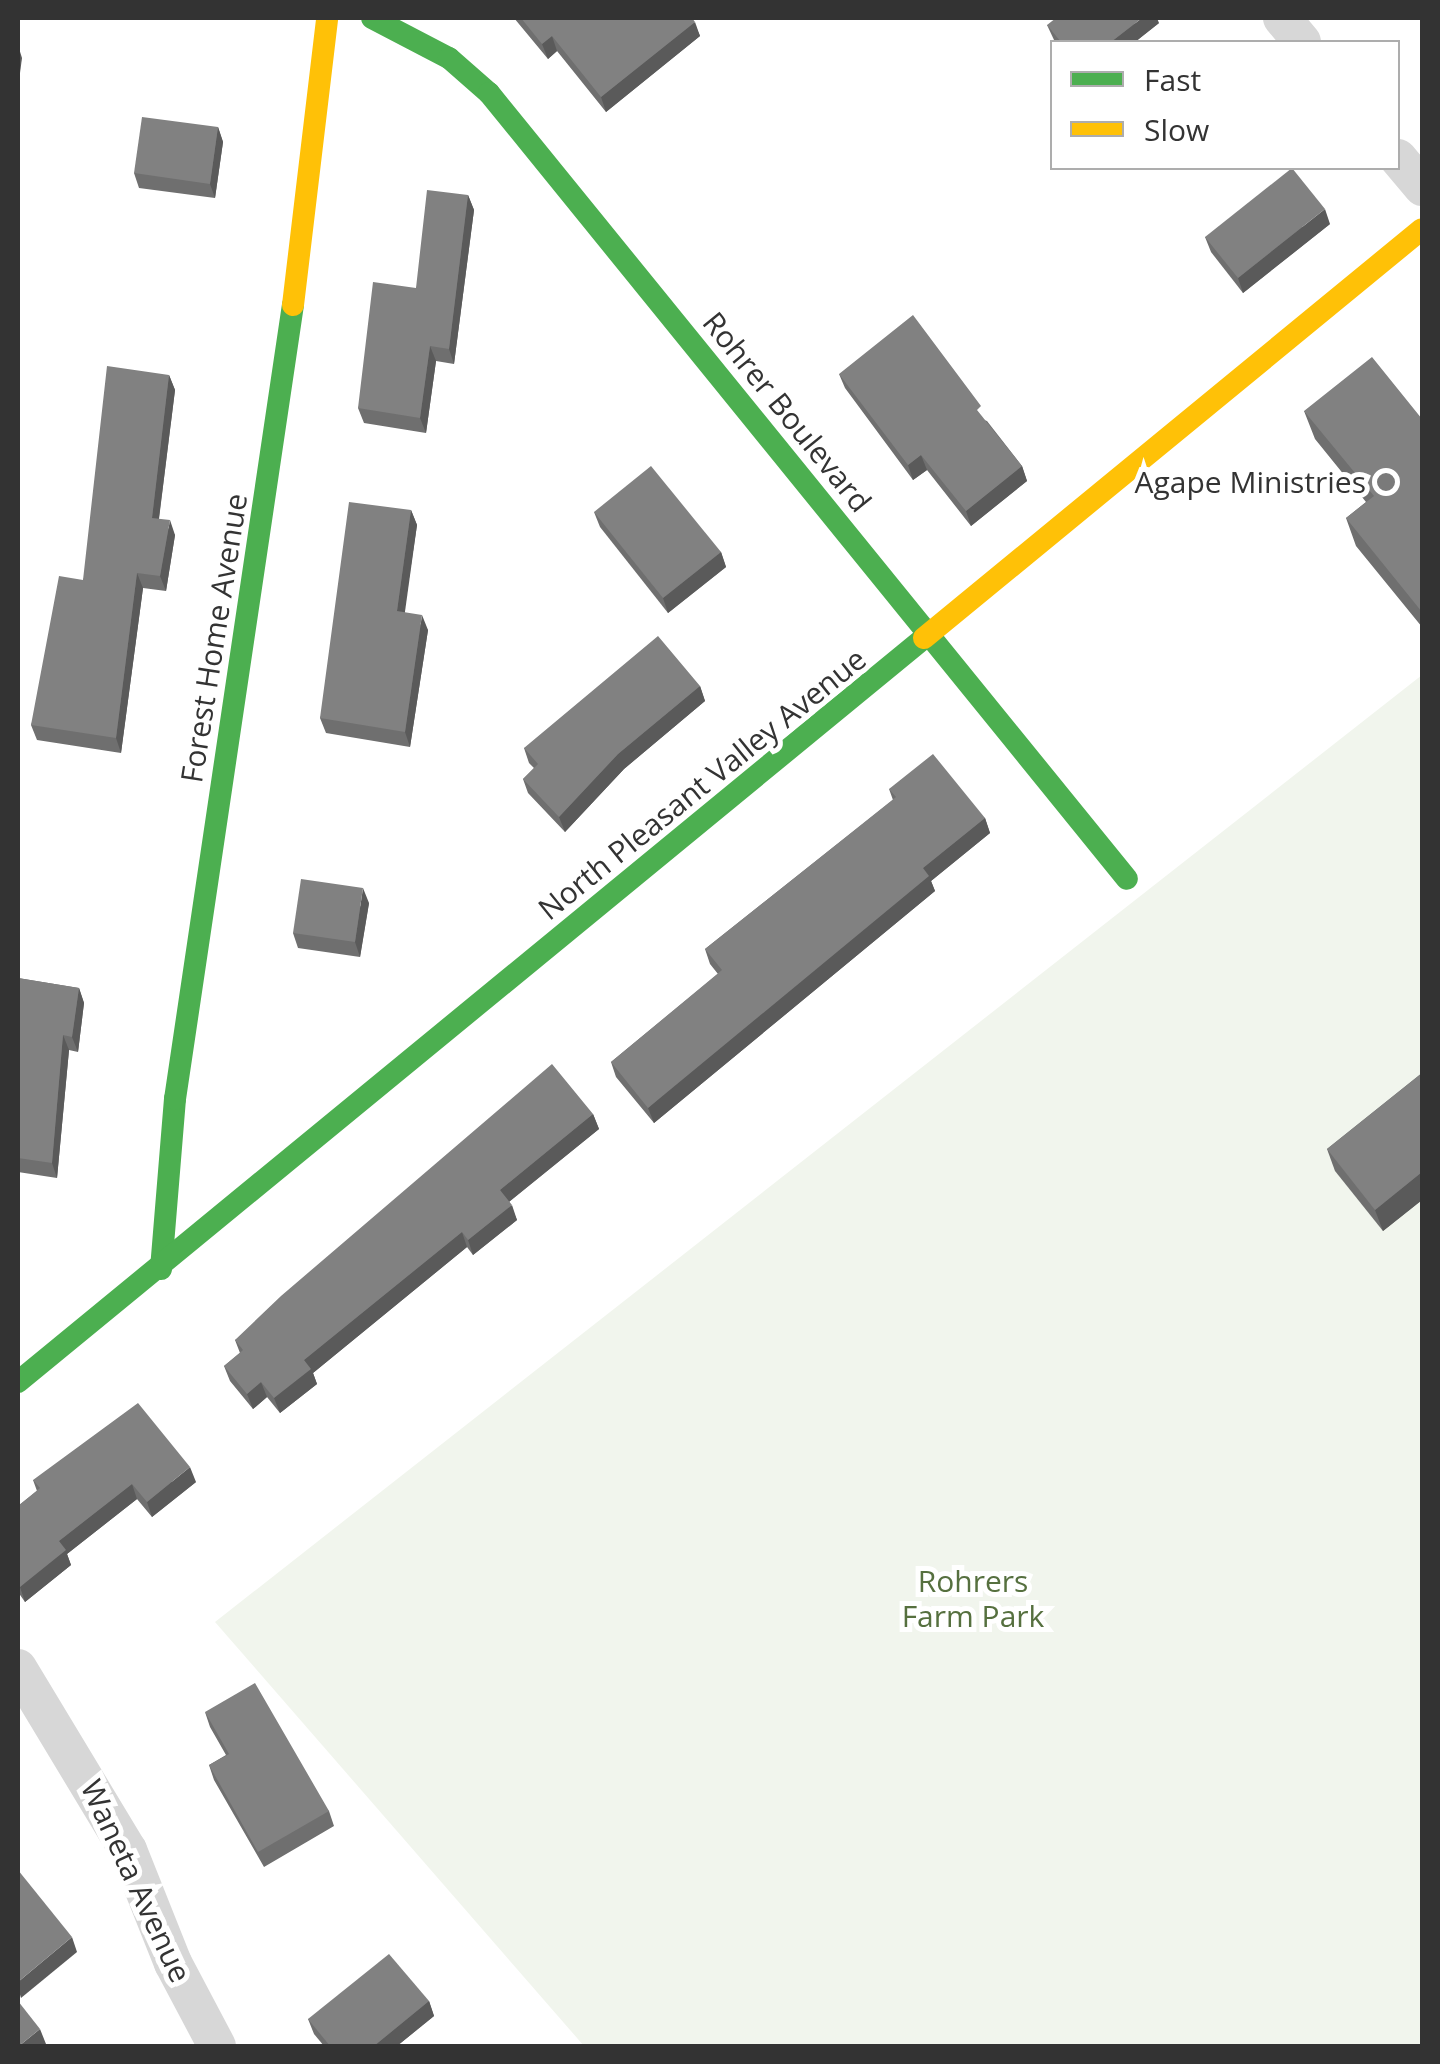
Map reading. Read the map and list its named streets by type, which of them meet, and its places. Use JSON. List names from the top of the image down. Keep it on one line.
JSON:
{"streets":{"street":["Rohrer Boulevard","Forest Home Avenue","North Pleasant Valley Avenue","Waneta Avenue"]},"crossings":[["Rohrer Boulevard","North Pleasant Valley Avenue"],["Forest Home Avenue","North Pleasant Valley Avenue"]],"parks":["Rohrers Farm Park"],"places":["Agape Ministries"],"legend":["Fast","Slow"]}
